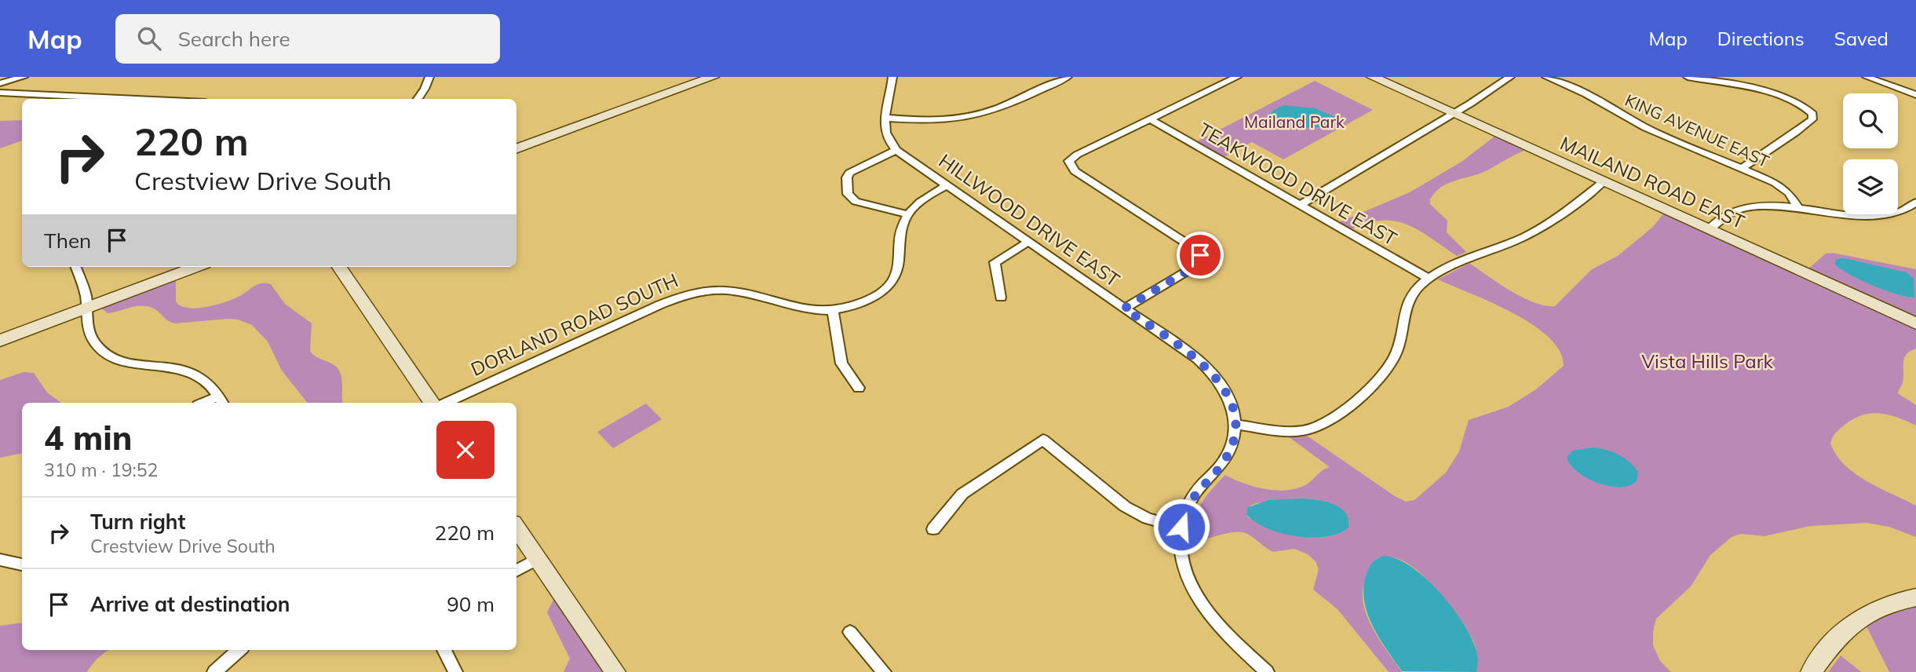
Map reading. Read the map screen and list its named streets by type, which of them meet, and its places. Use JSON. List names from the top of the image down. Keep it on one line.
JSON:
{"streets":{"street":["KING AVENUE EAST","MAILAND ROAD EAST","TEAKWOOD DRIVE EAST","HILLWOOD DRIVE EAST","DORLAND ROAD SOUTH"]},"parks":["Mailand Park","Vista Hills Park"],"page":{"header":"Map","search":"Search here","nav":["Map","Directions","Saved"],"turn":["220 m","Crestview Drive South"],"then":"Then","heading":["4 min","310 m · 19:52"],"list":[{"name":"Turn right","note":"Crestview Drive South","value":"220 m"},{"name":"Arrive at destination","value":"90 m"}]}}
